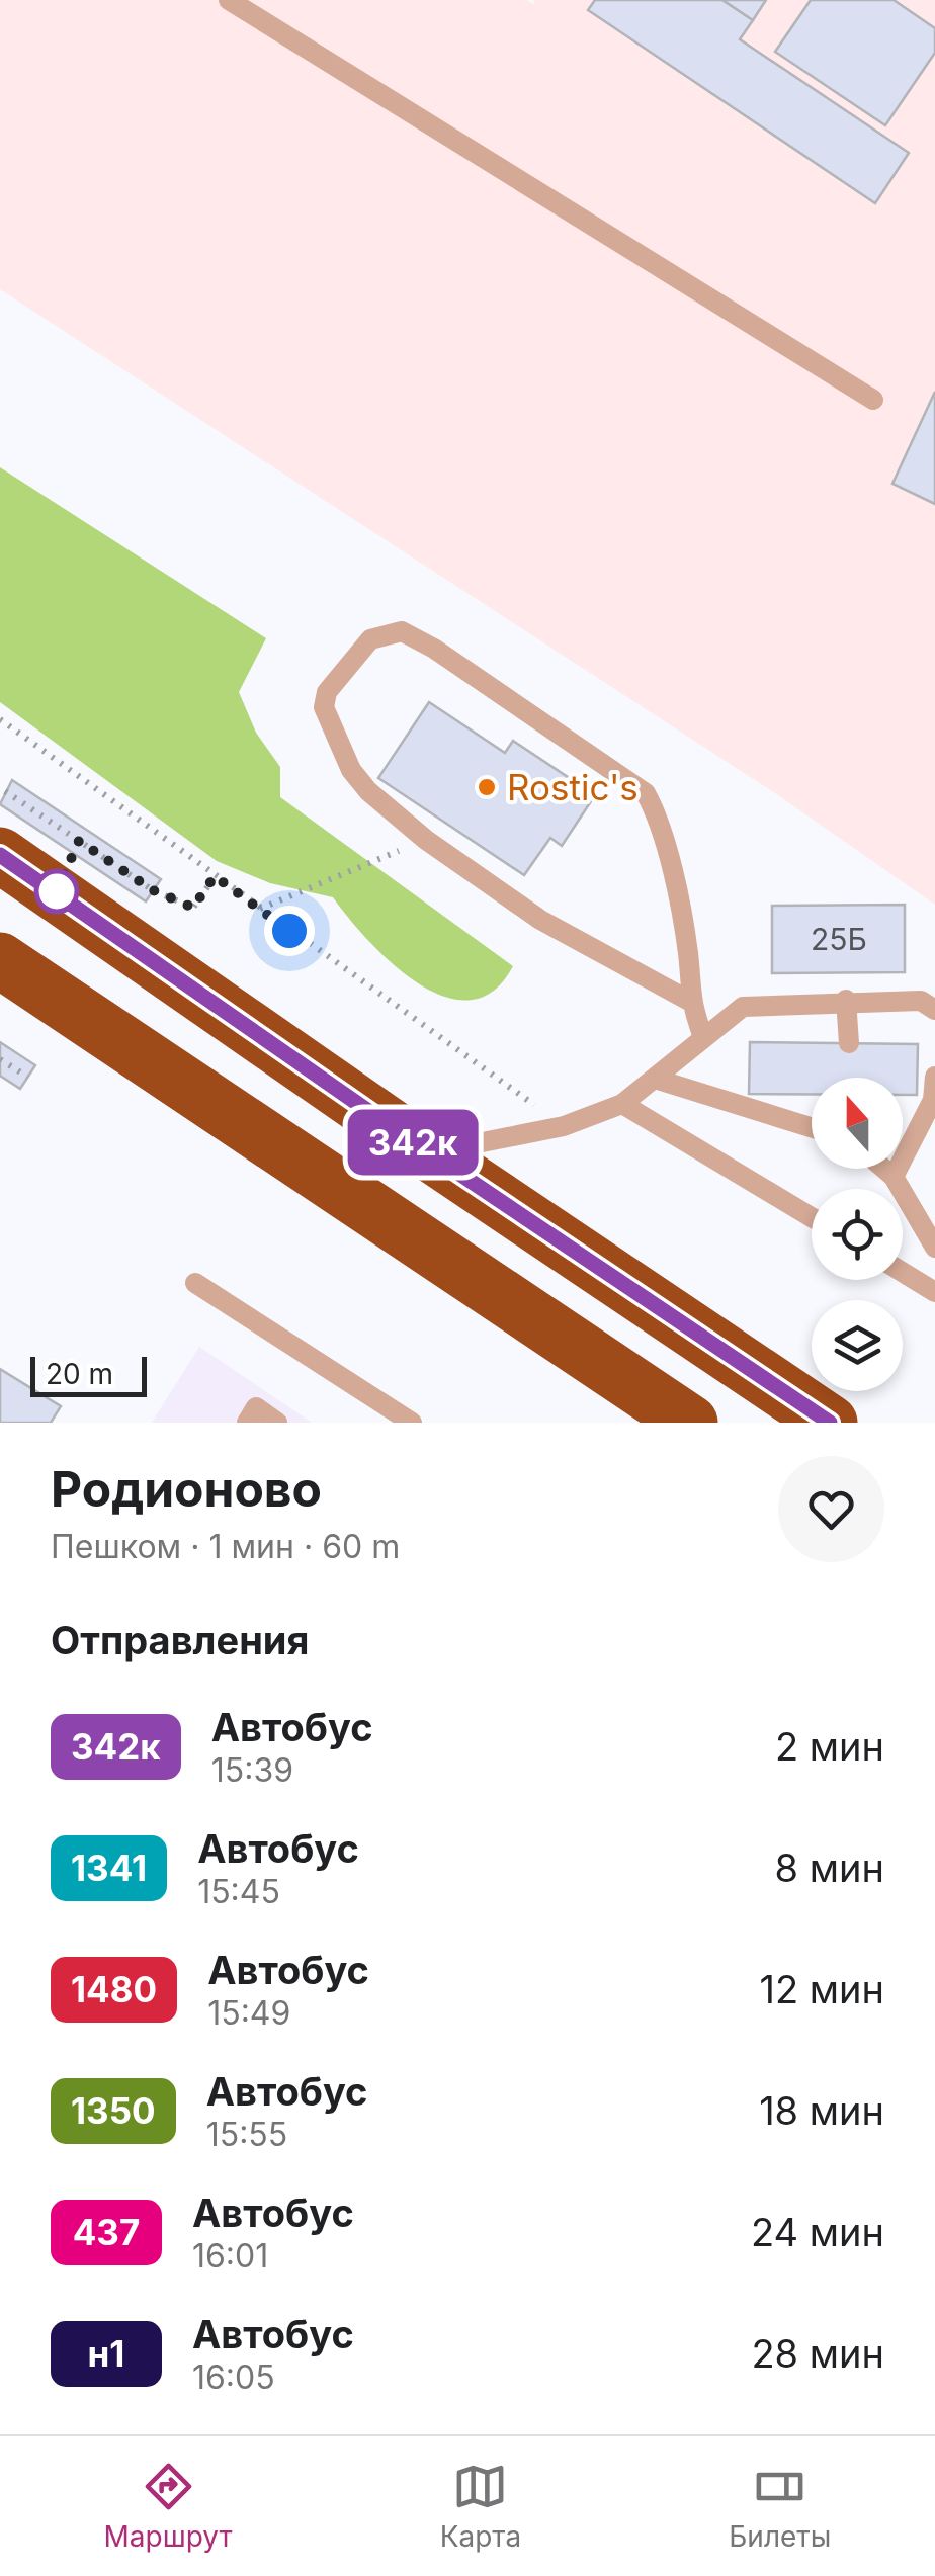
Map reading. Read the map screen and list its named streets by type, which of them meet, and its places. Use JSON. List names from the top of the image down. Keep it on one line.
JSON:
{"places":["Rostic's"],"lines":["bus line 342к"],"house_numbers":["25Б"],"scale_bar":"20 m","north":"top","page":{"on_map":"342к","scale":"20 m","heading":[["Родионово","Пешком · 1 мин · 60 m"],"Отправления"],"list":[{"mark":"342к","name":"Автобус","note":"15:39","value":"2 мин"},{"mark":"1341","name":"Автобус","note":"15:45","value":"8 мин"},{"mark":"1480","name":"Автобус","note":"15:49","value":"12 мин"},{"mark":"1350","name":"Автобус","note":"15:55","value":"18 мин"},{"mark":"437","name":"Автобус","note":"16:01","value":"24 мин"},{"mark":"н1","name":"Автобус","note":"16:05","value":"28 мин"}],"tabs":["Маршрут","Карта","Билеты"]}}
